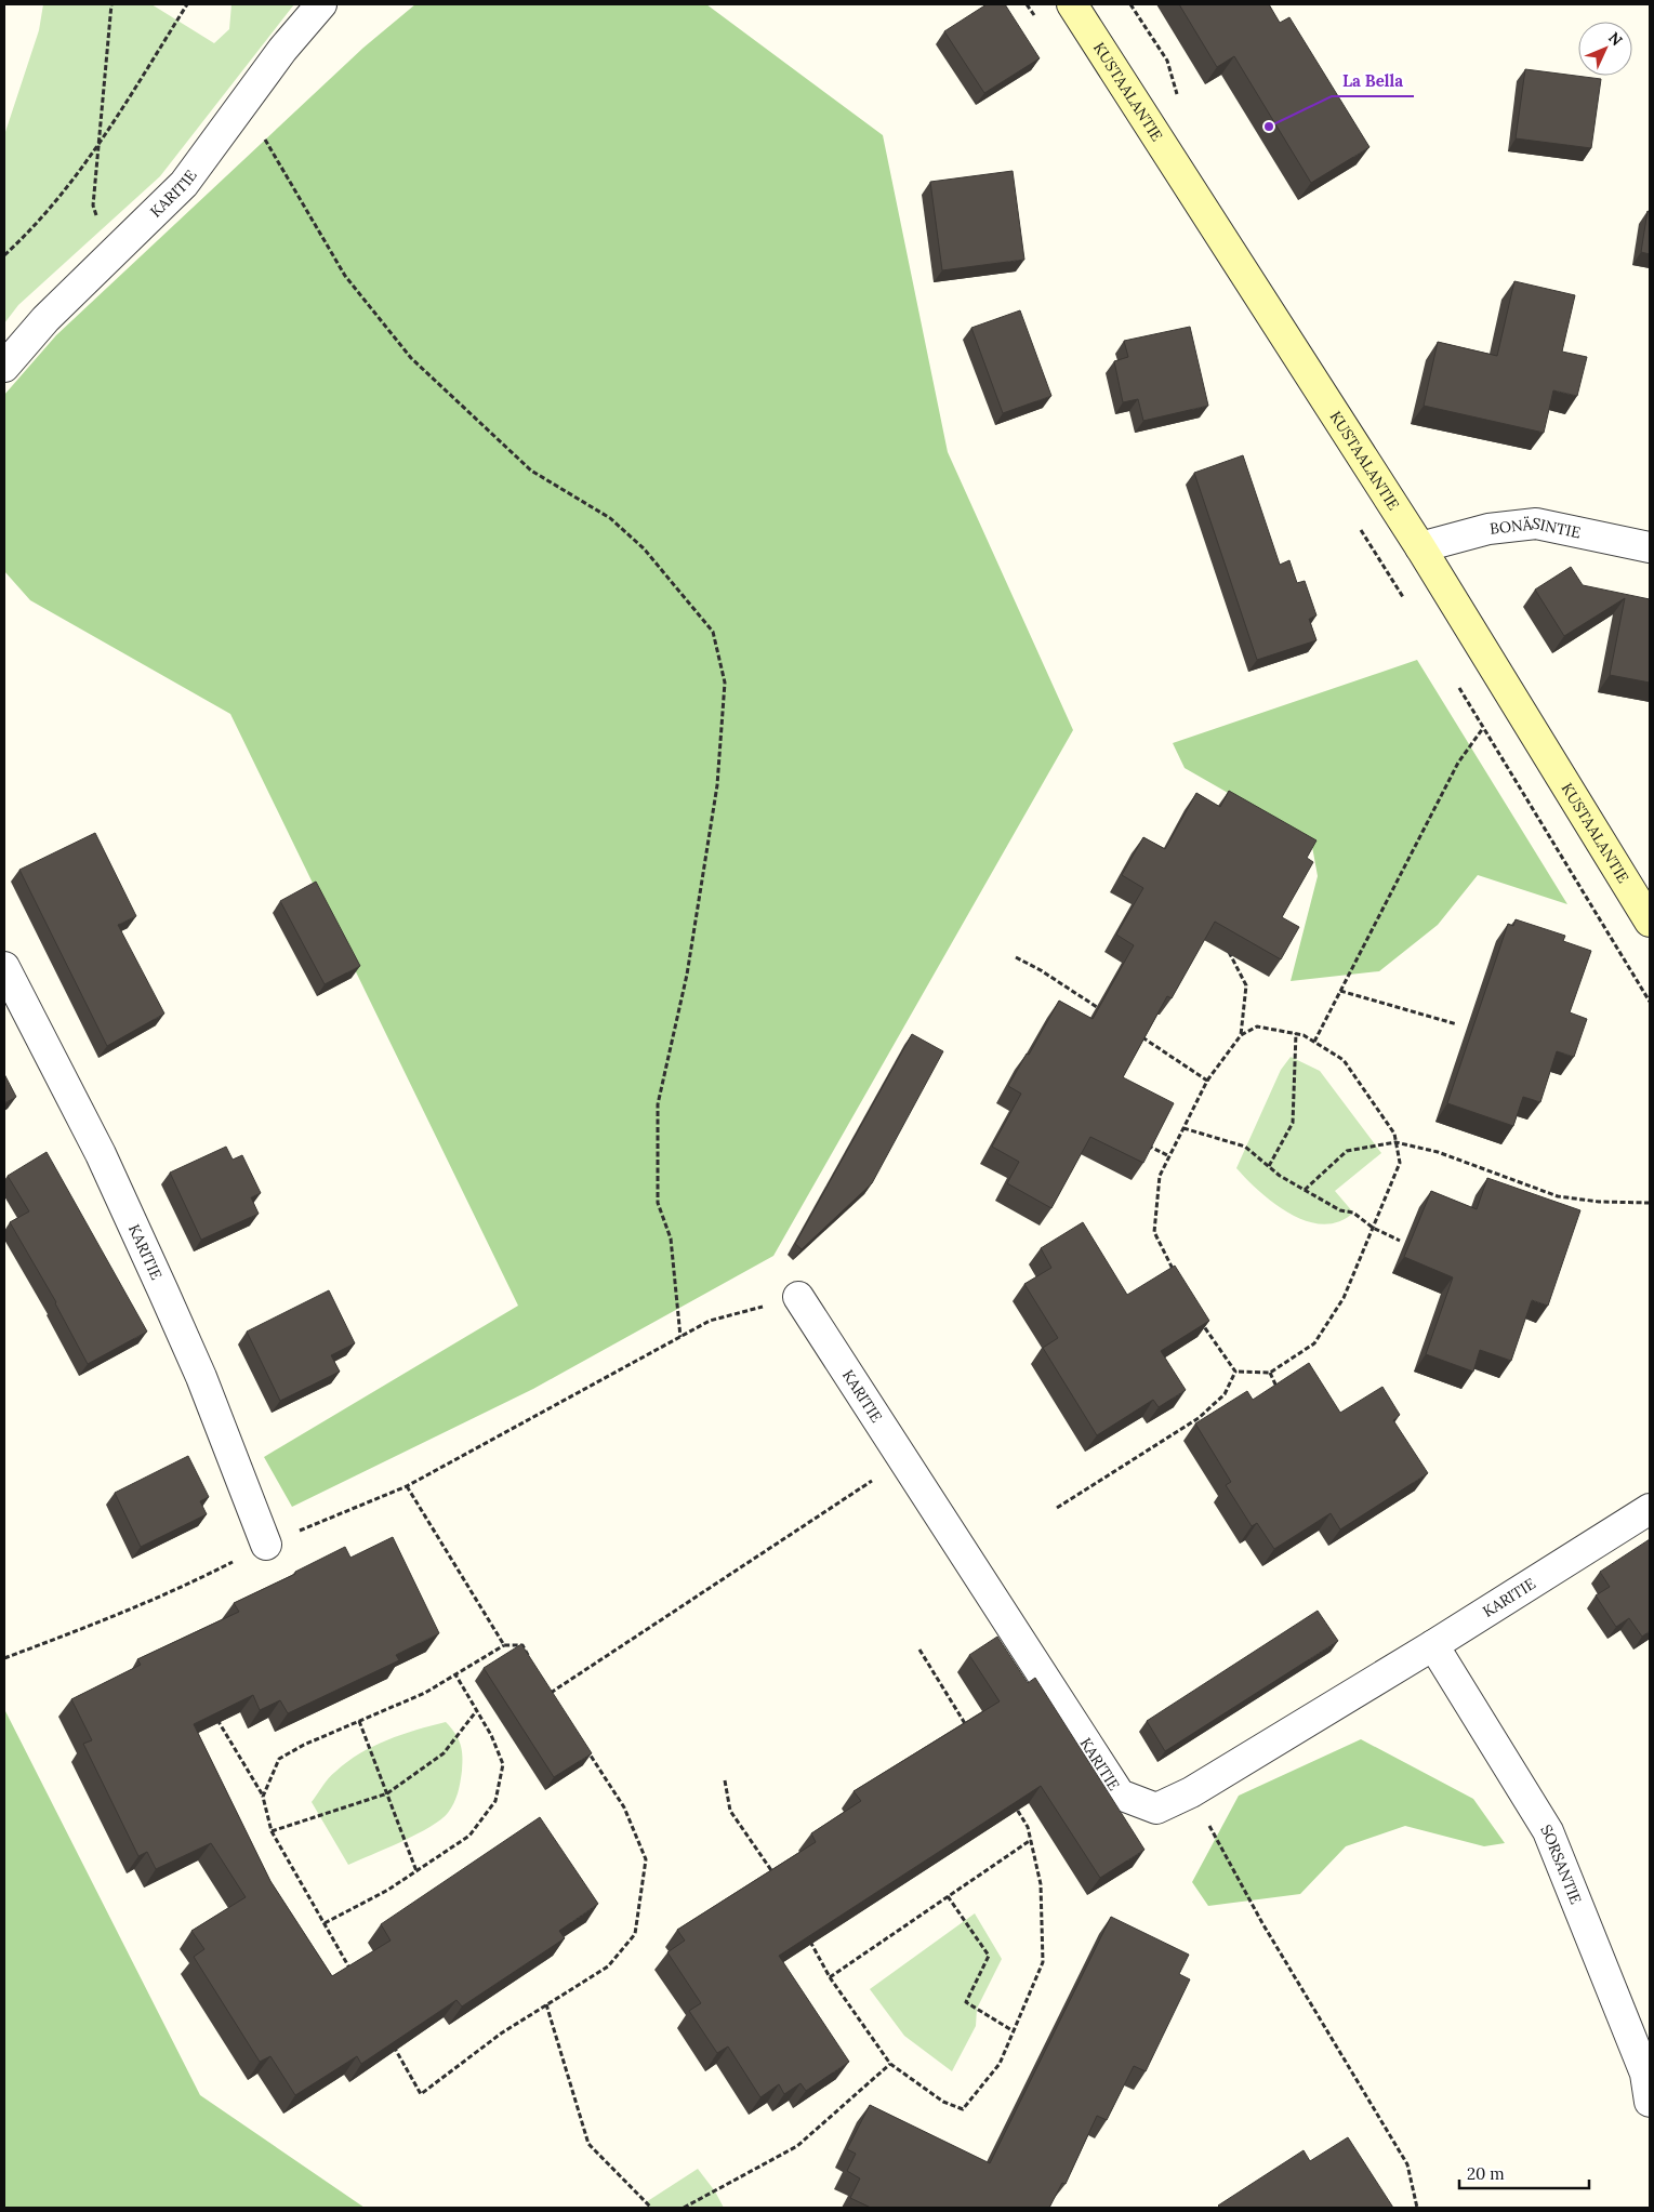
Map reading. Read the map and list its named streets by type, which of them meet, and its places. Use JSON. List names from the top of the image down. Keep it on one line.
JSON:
{"streets":{"main road":["KUSTAALANTIE"],"street":["KARITIE","BONÄSINTIE","SORSANTIE"]},"crossings":[["KUSTAALANTIE","BONÄSINTIE"],["KARITIE","SORSANTIE"]],"places":["La Bella"],"scale_bar":"20 m","north":"top right"}
